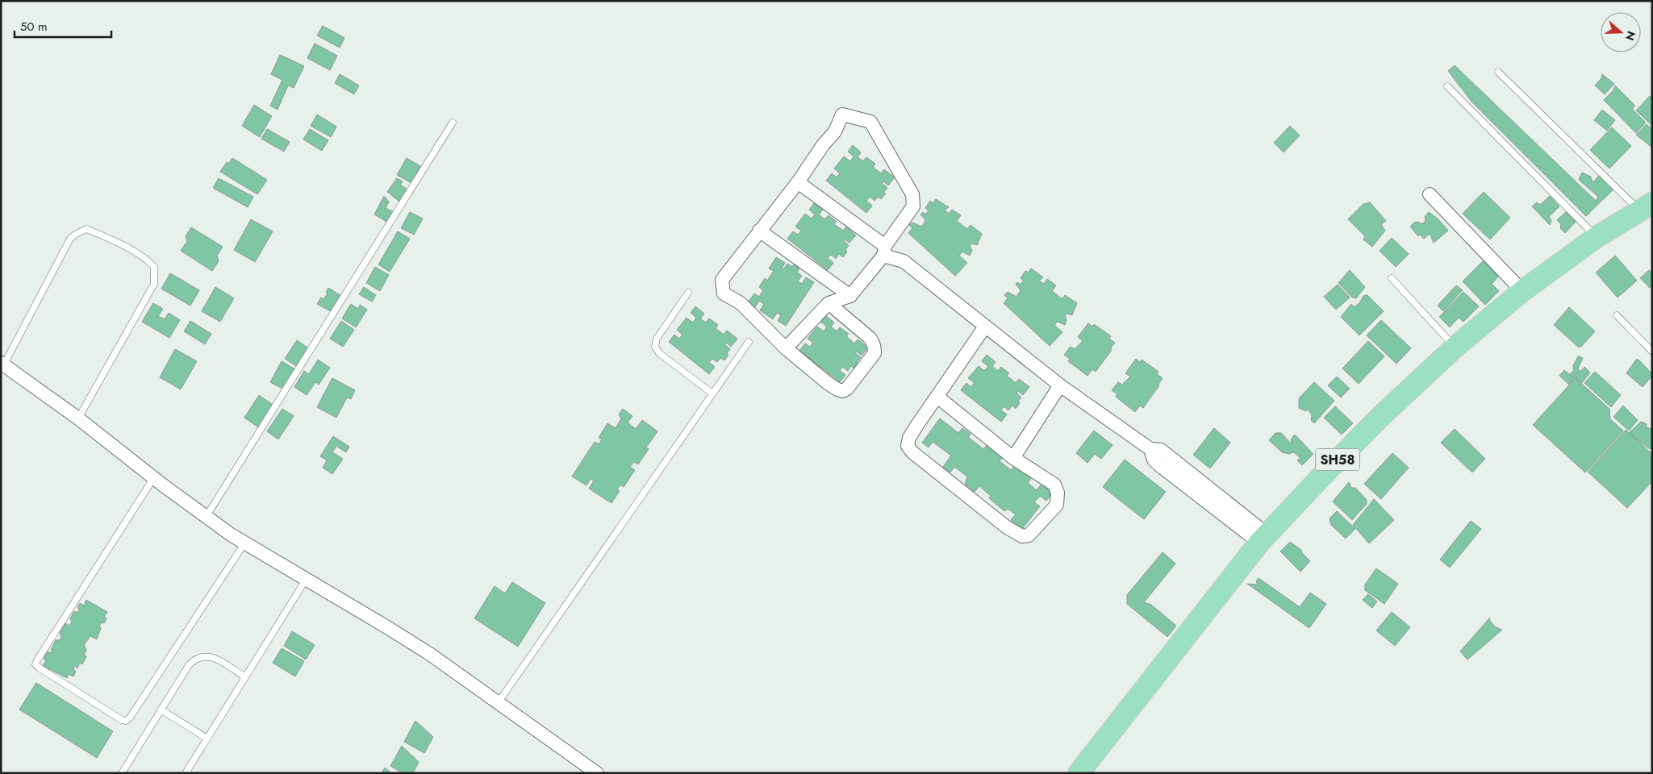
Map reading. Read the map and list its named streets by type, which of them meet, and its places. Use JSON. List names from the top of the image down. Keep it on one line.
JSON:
{"streets":{"main road":["SH58"]},"scale_bar":"50 m","north":"right"}
